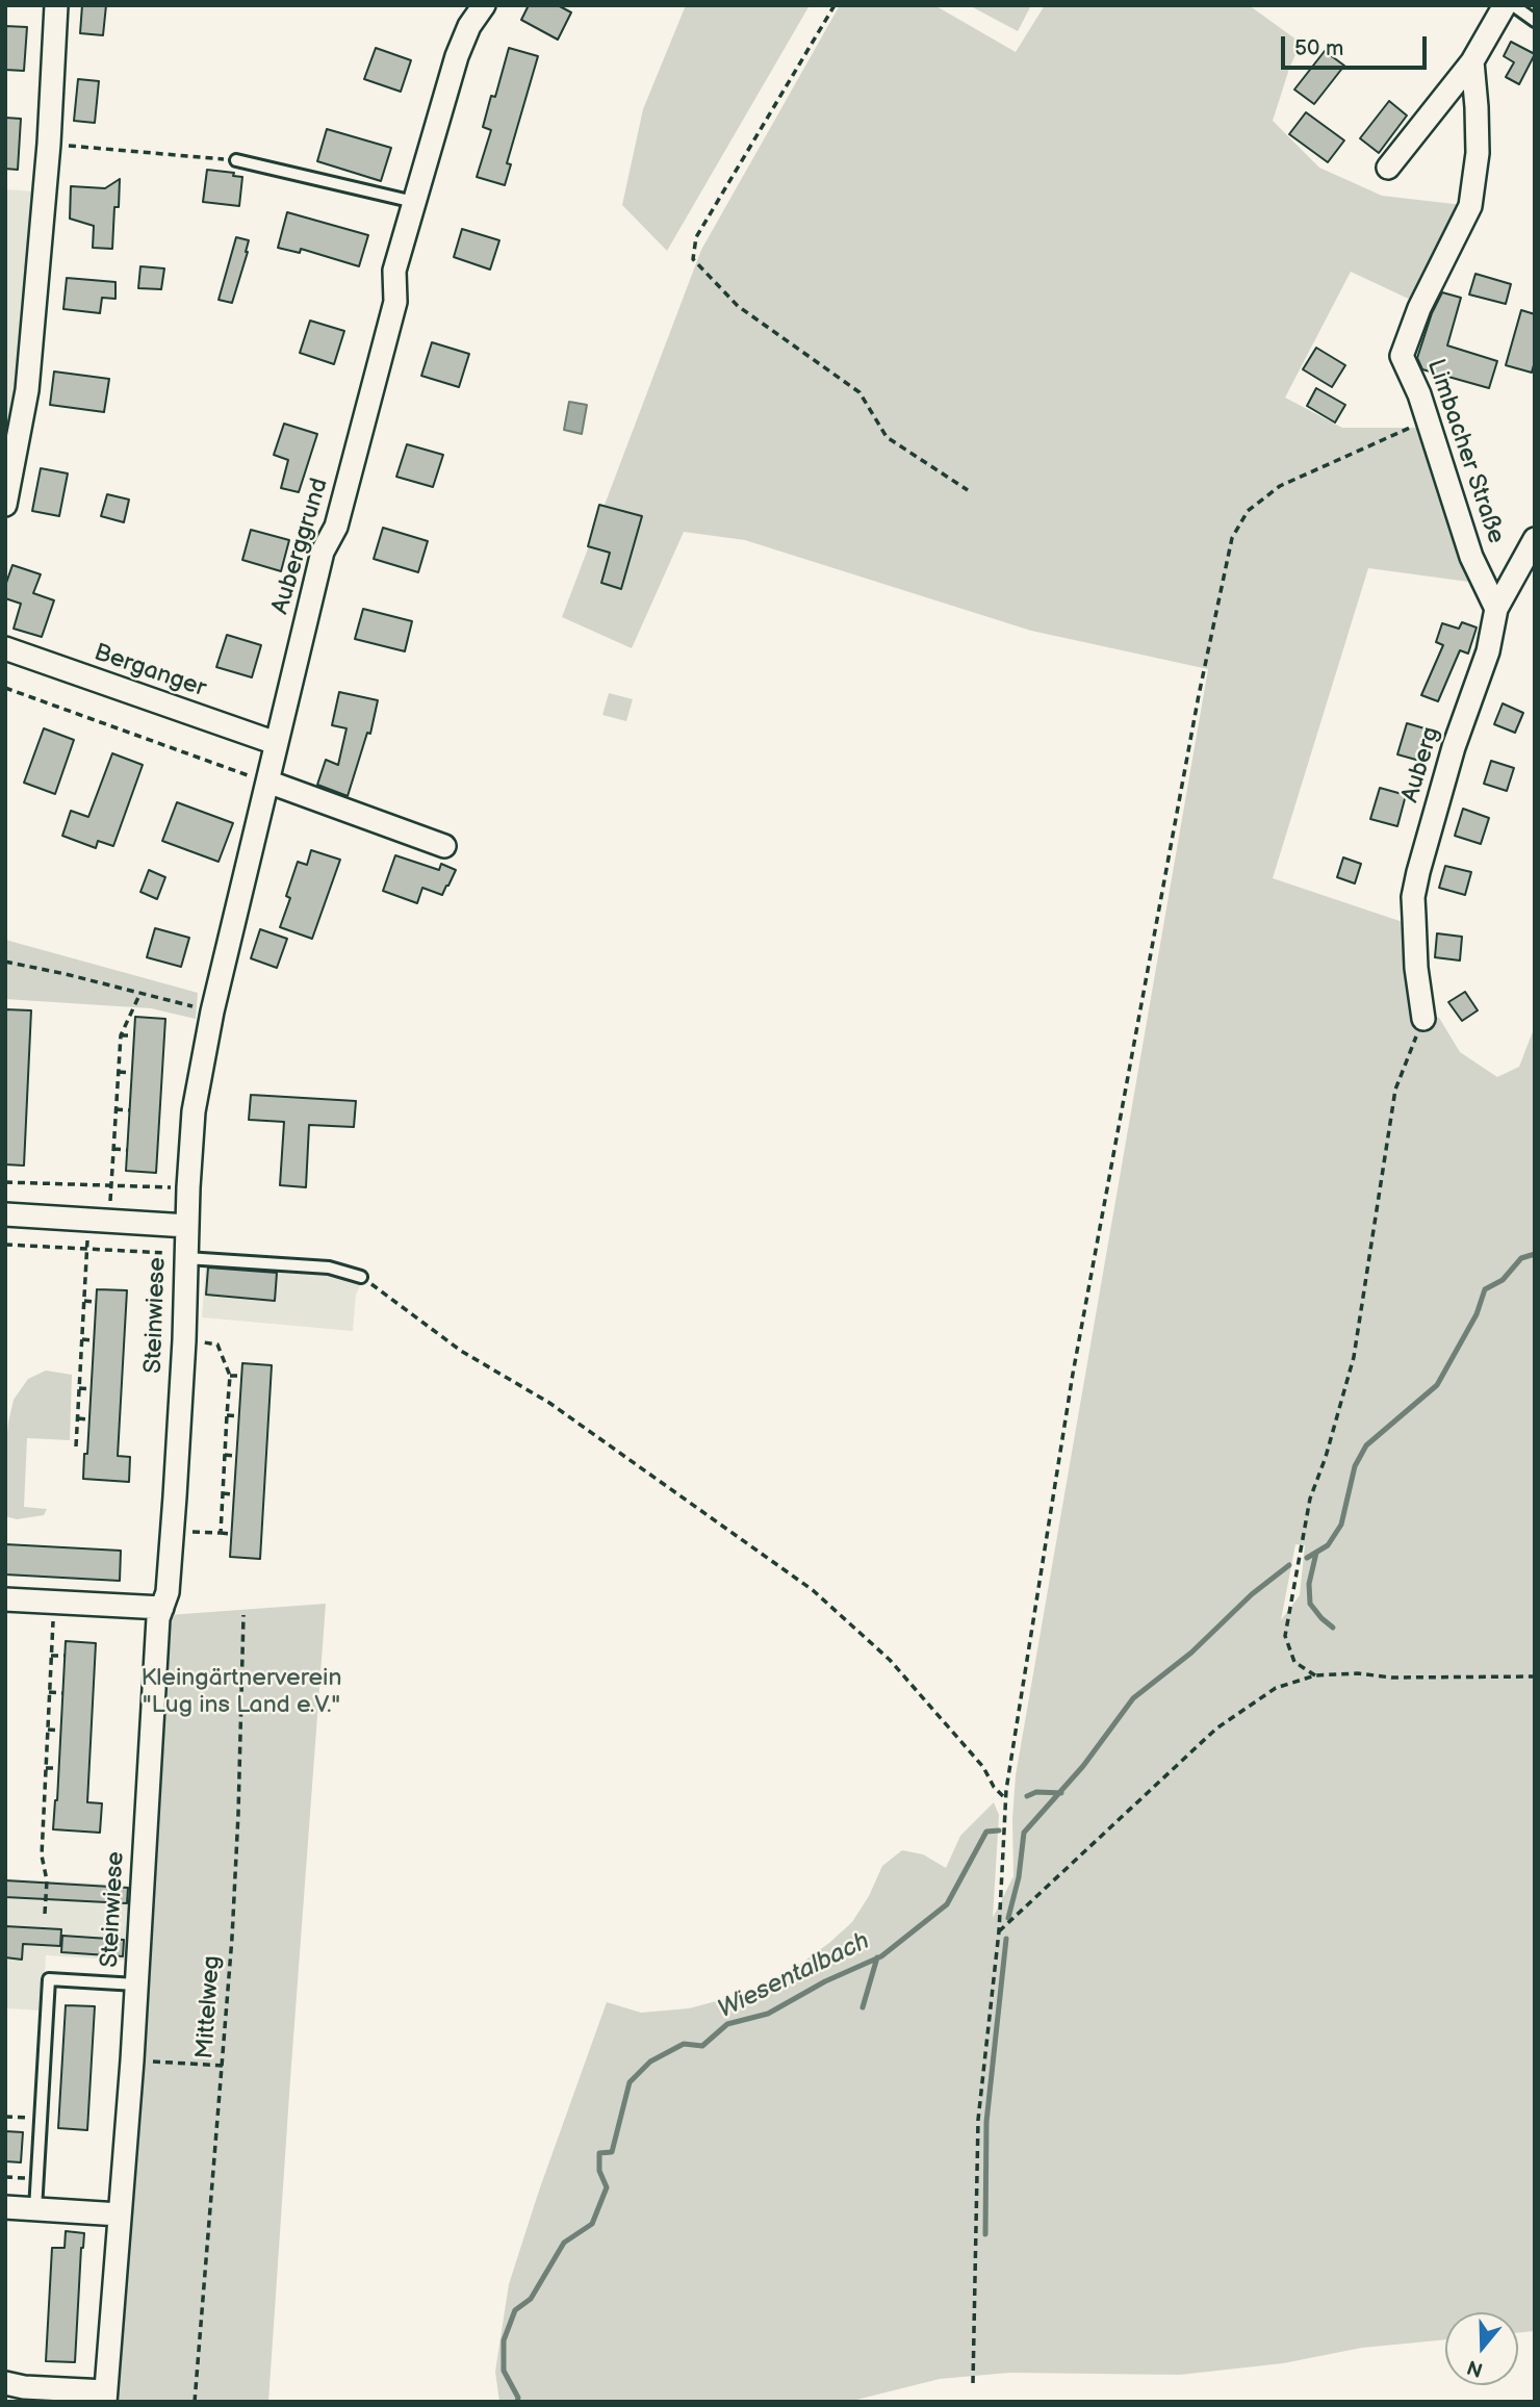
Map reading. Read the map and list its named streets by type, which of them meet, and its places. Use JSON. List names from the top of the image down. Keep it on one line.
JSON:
{"streets":{"street":["Limbacher Straße","Auberggrund","Berganger","Auberg","Steinwiese"],"path":["Mittelweg"]},"crossings":[["Limbacher Straße","Auberg"],["Auberggrund","Berganger"],["Auberggrund","Steinwiese"]],"water":["Wiesentalbach"],"parks":["Kleingärtnerverein \"Lug ins Land e.V.\""],"scale_bar":"50 m","north":"bottom"}
